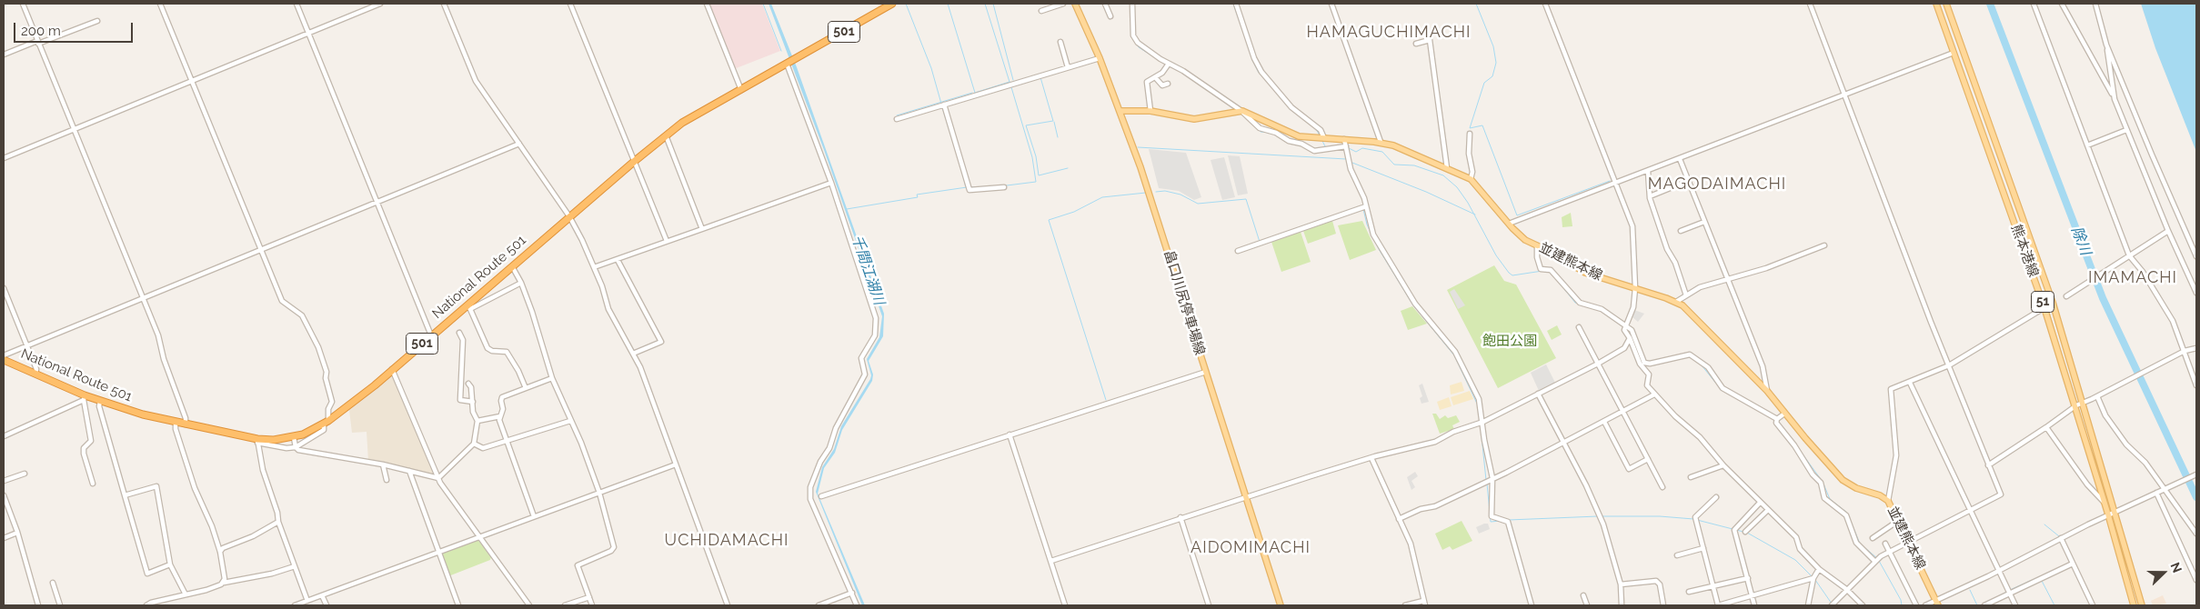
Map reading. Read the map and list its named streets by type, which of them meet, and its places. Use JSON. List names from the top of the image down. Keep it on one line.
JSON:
{"streets":{"highway":["501","National Route 501"],"main road":["熊本港線","並建熊本線","51","畠口川尻停車場線"]},"districts":["HAMAGUCHIMACHI","MAGODAIMACHI","IMAMACHI","UCHIDAMACHI","AIDOMIMACHI"],"water":["除川","千間江湖川"],"parks":["飽田公園"],"scale_bar":"200 m","north":"right"}
